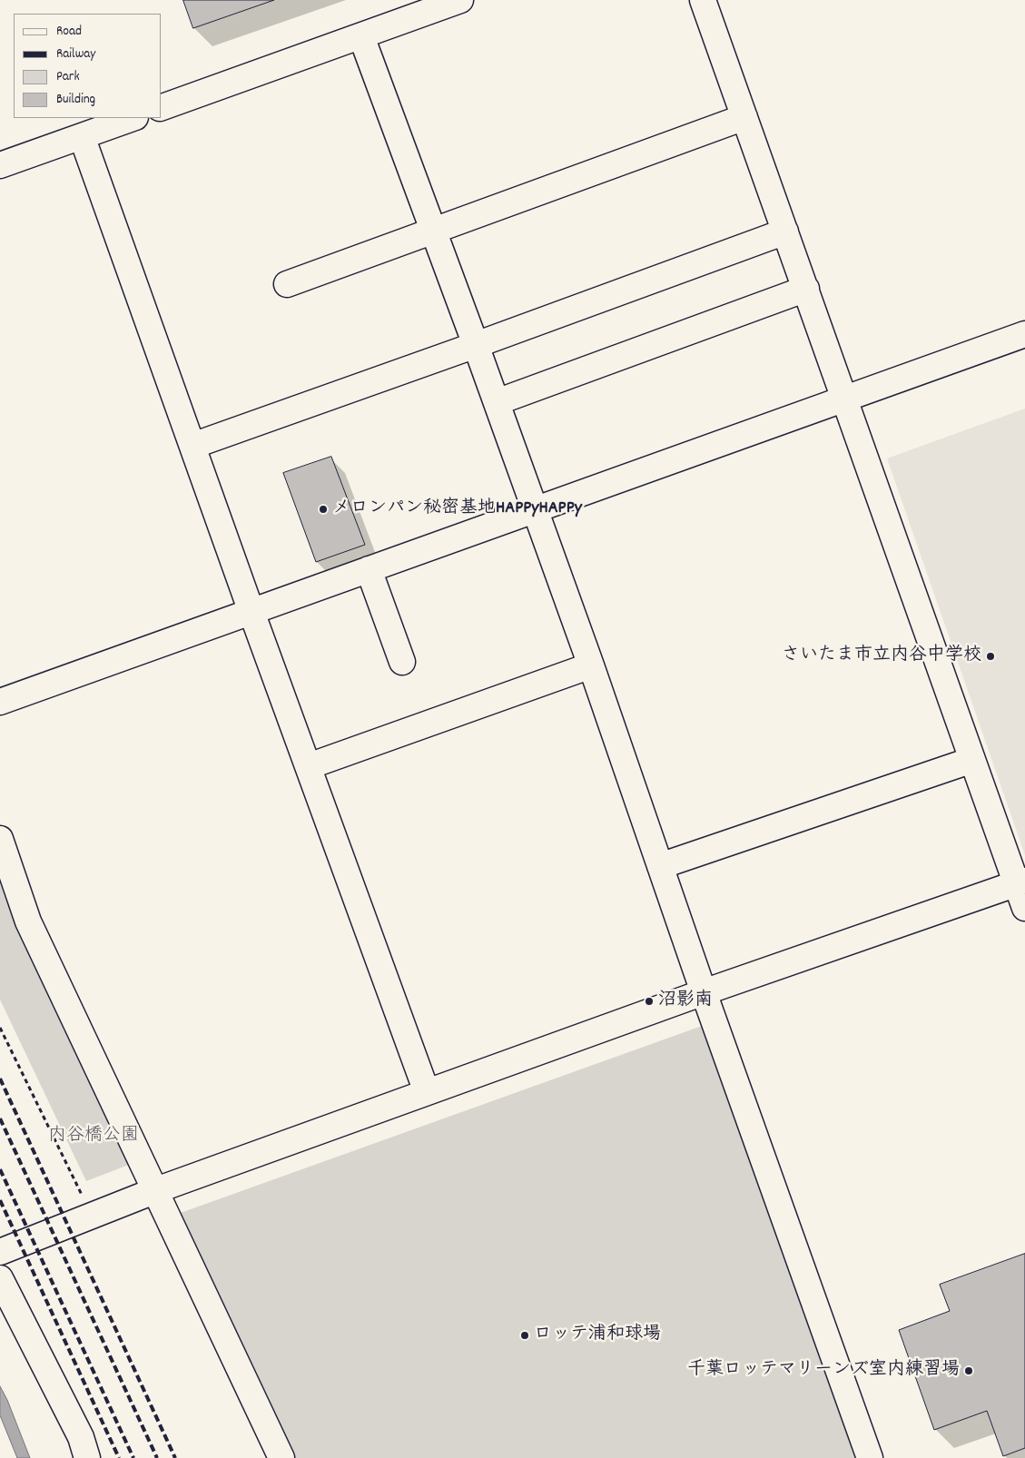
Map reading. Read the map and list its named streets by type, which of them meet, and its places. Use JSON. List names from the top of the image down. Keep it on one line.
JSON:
{"parks":["内谷橋公園"],"places":["メロンパン秘密基地HAPPyHAPPy","さいたま市立内谷中学校","沼影南","ロッテ浦和球場","千葉ロッテマリーンズ室内練習場"],"legend":["Road","Railway","Park","Building"]}
